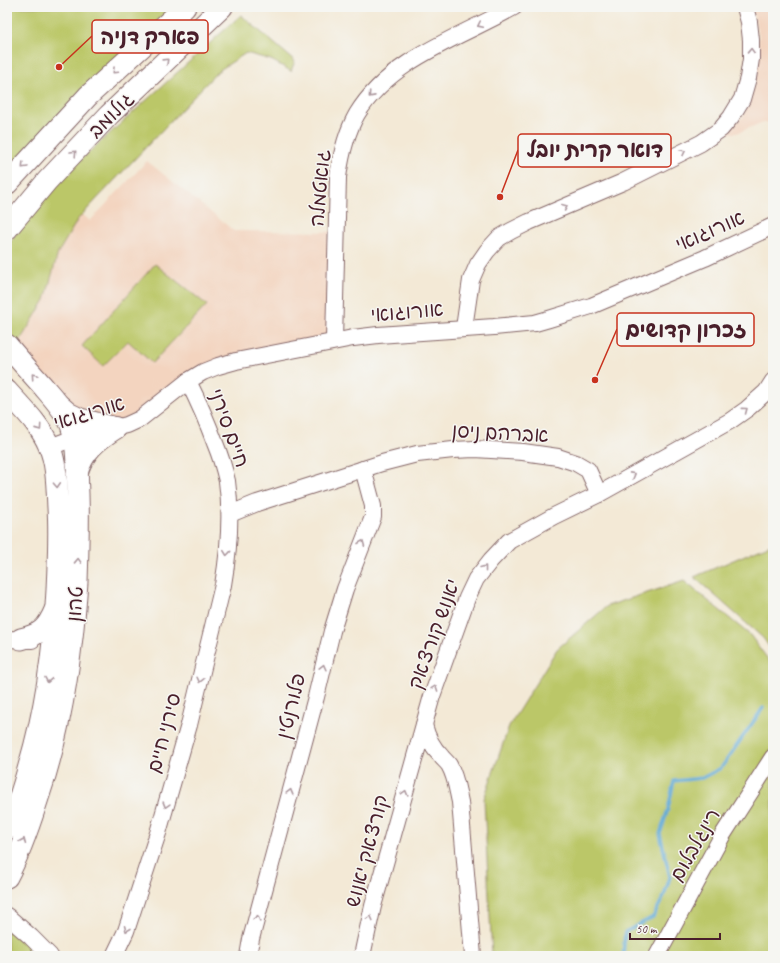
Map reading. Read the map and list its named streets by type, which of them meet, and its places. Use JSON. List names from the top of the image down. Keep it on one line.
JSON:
{"streets":{"main road":["גולומב","טהון"],"street":["גואטמלה","אורוגואי","חיים סירני","אברהם ניסן","יאנוש קורצ'אק","פלורנטין","סירני חיים","רינגלבלום","קורצ'אק יאנוש"]},"crossings":[["גואטמלה","אורוגואי"],["אורוגואי","חיים סירני"],["אורוגואי","טהון"],["חיים סירני","אברהם ניסן"],["חיים סירני","סירני חיים"],["אברהם ניסן","יאנוש קורצ'אק"],["אברהם ניסן","פלורנטין"],["אברהם ניסן","סירני חיים"],["יאנוש קורצ'אק","קורצ'אק יאנוש"]],"one_way":["גואטמלה","יאנוש קורצ'אק","פלורנטין","סירני חיים","קורצ'אק יאנוש"],"places":["פארק דניה","דואר קרית יובל","זכרון קדושים"],"scale_bar":"50 m"}
